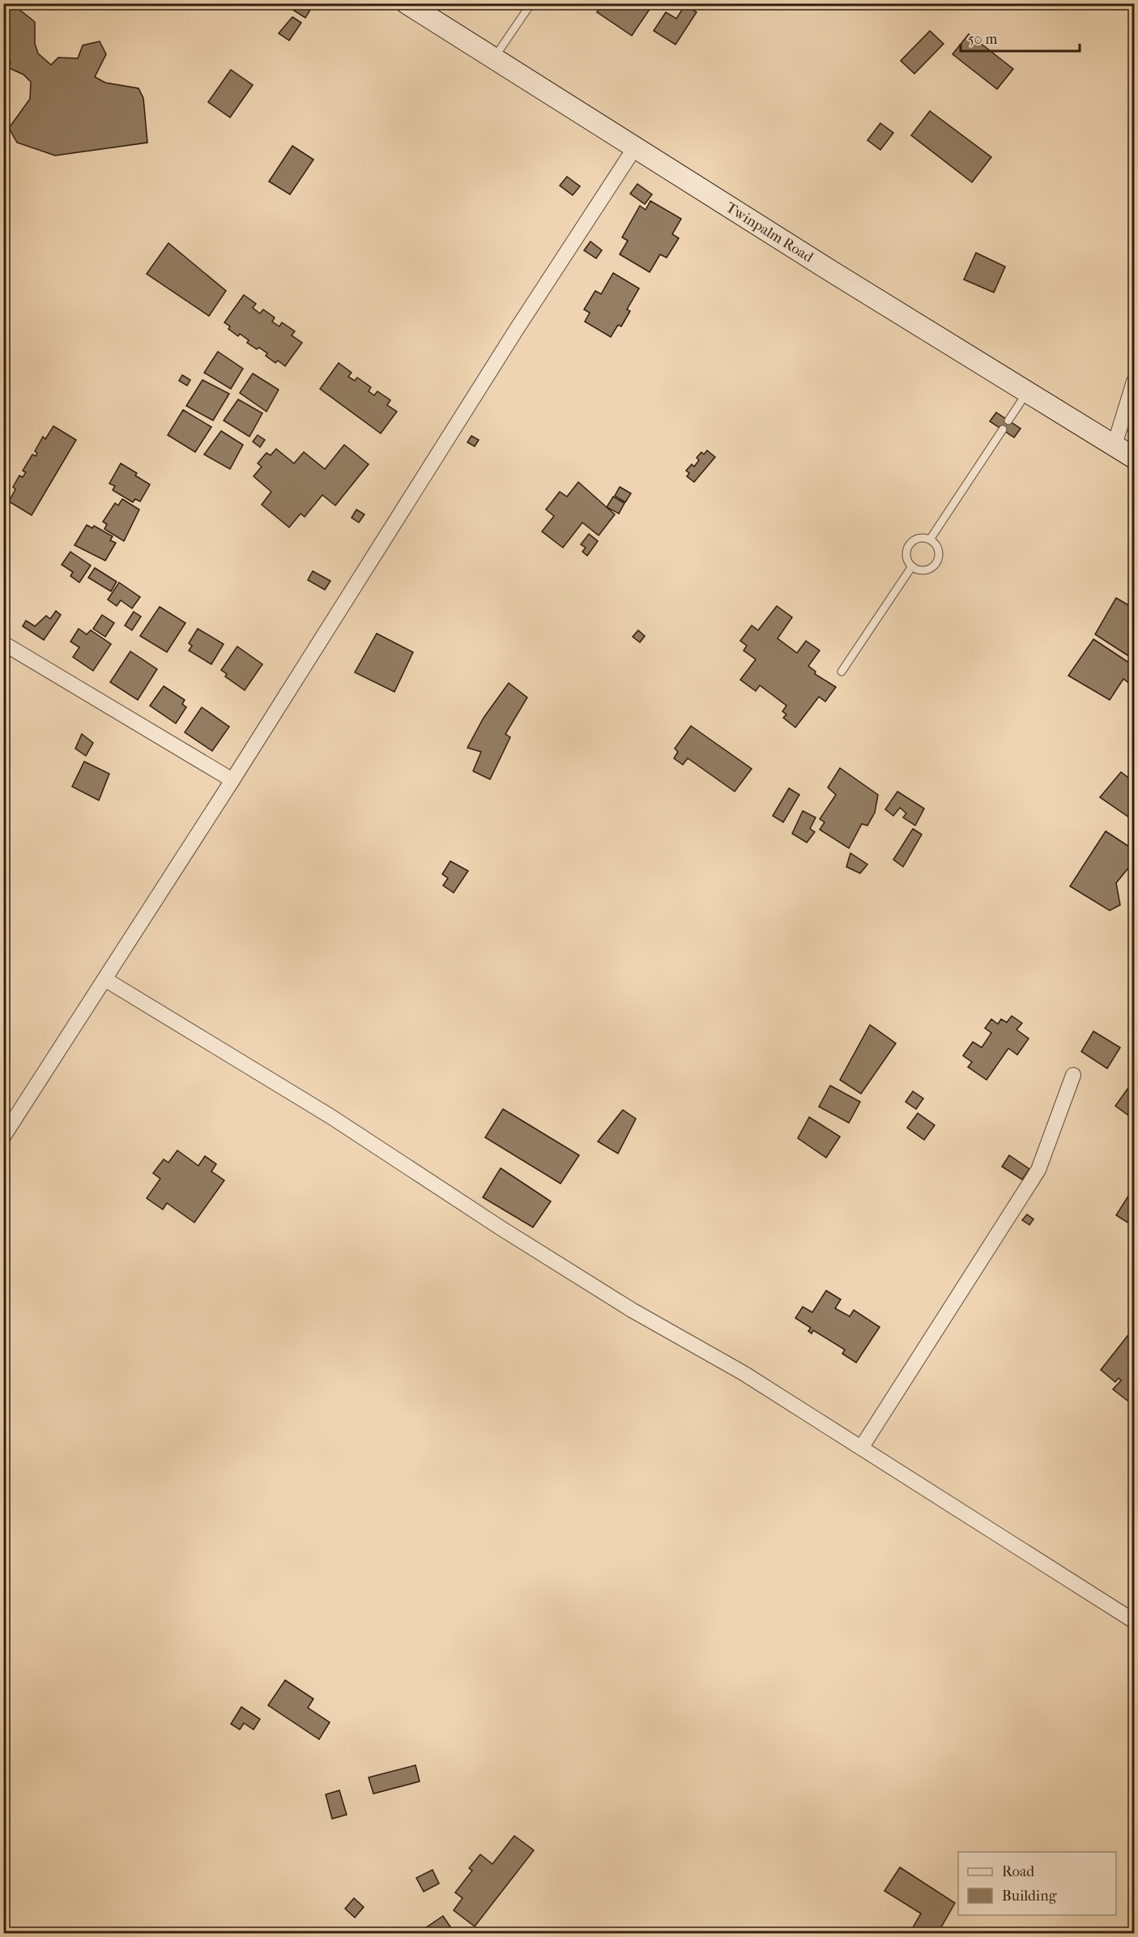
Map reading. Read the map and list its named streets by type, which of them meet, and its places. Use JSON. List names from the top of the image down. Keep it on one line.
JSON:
{"streets":{"main road":["Twinpalm Road"]},"legend":["Road","Building"],"scale_bar":"50 m"}
